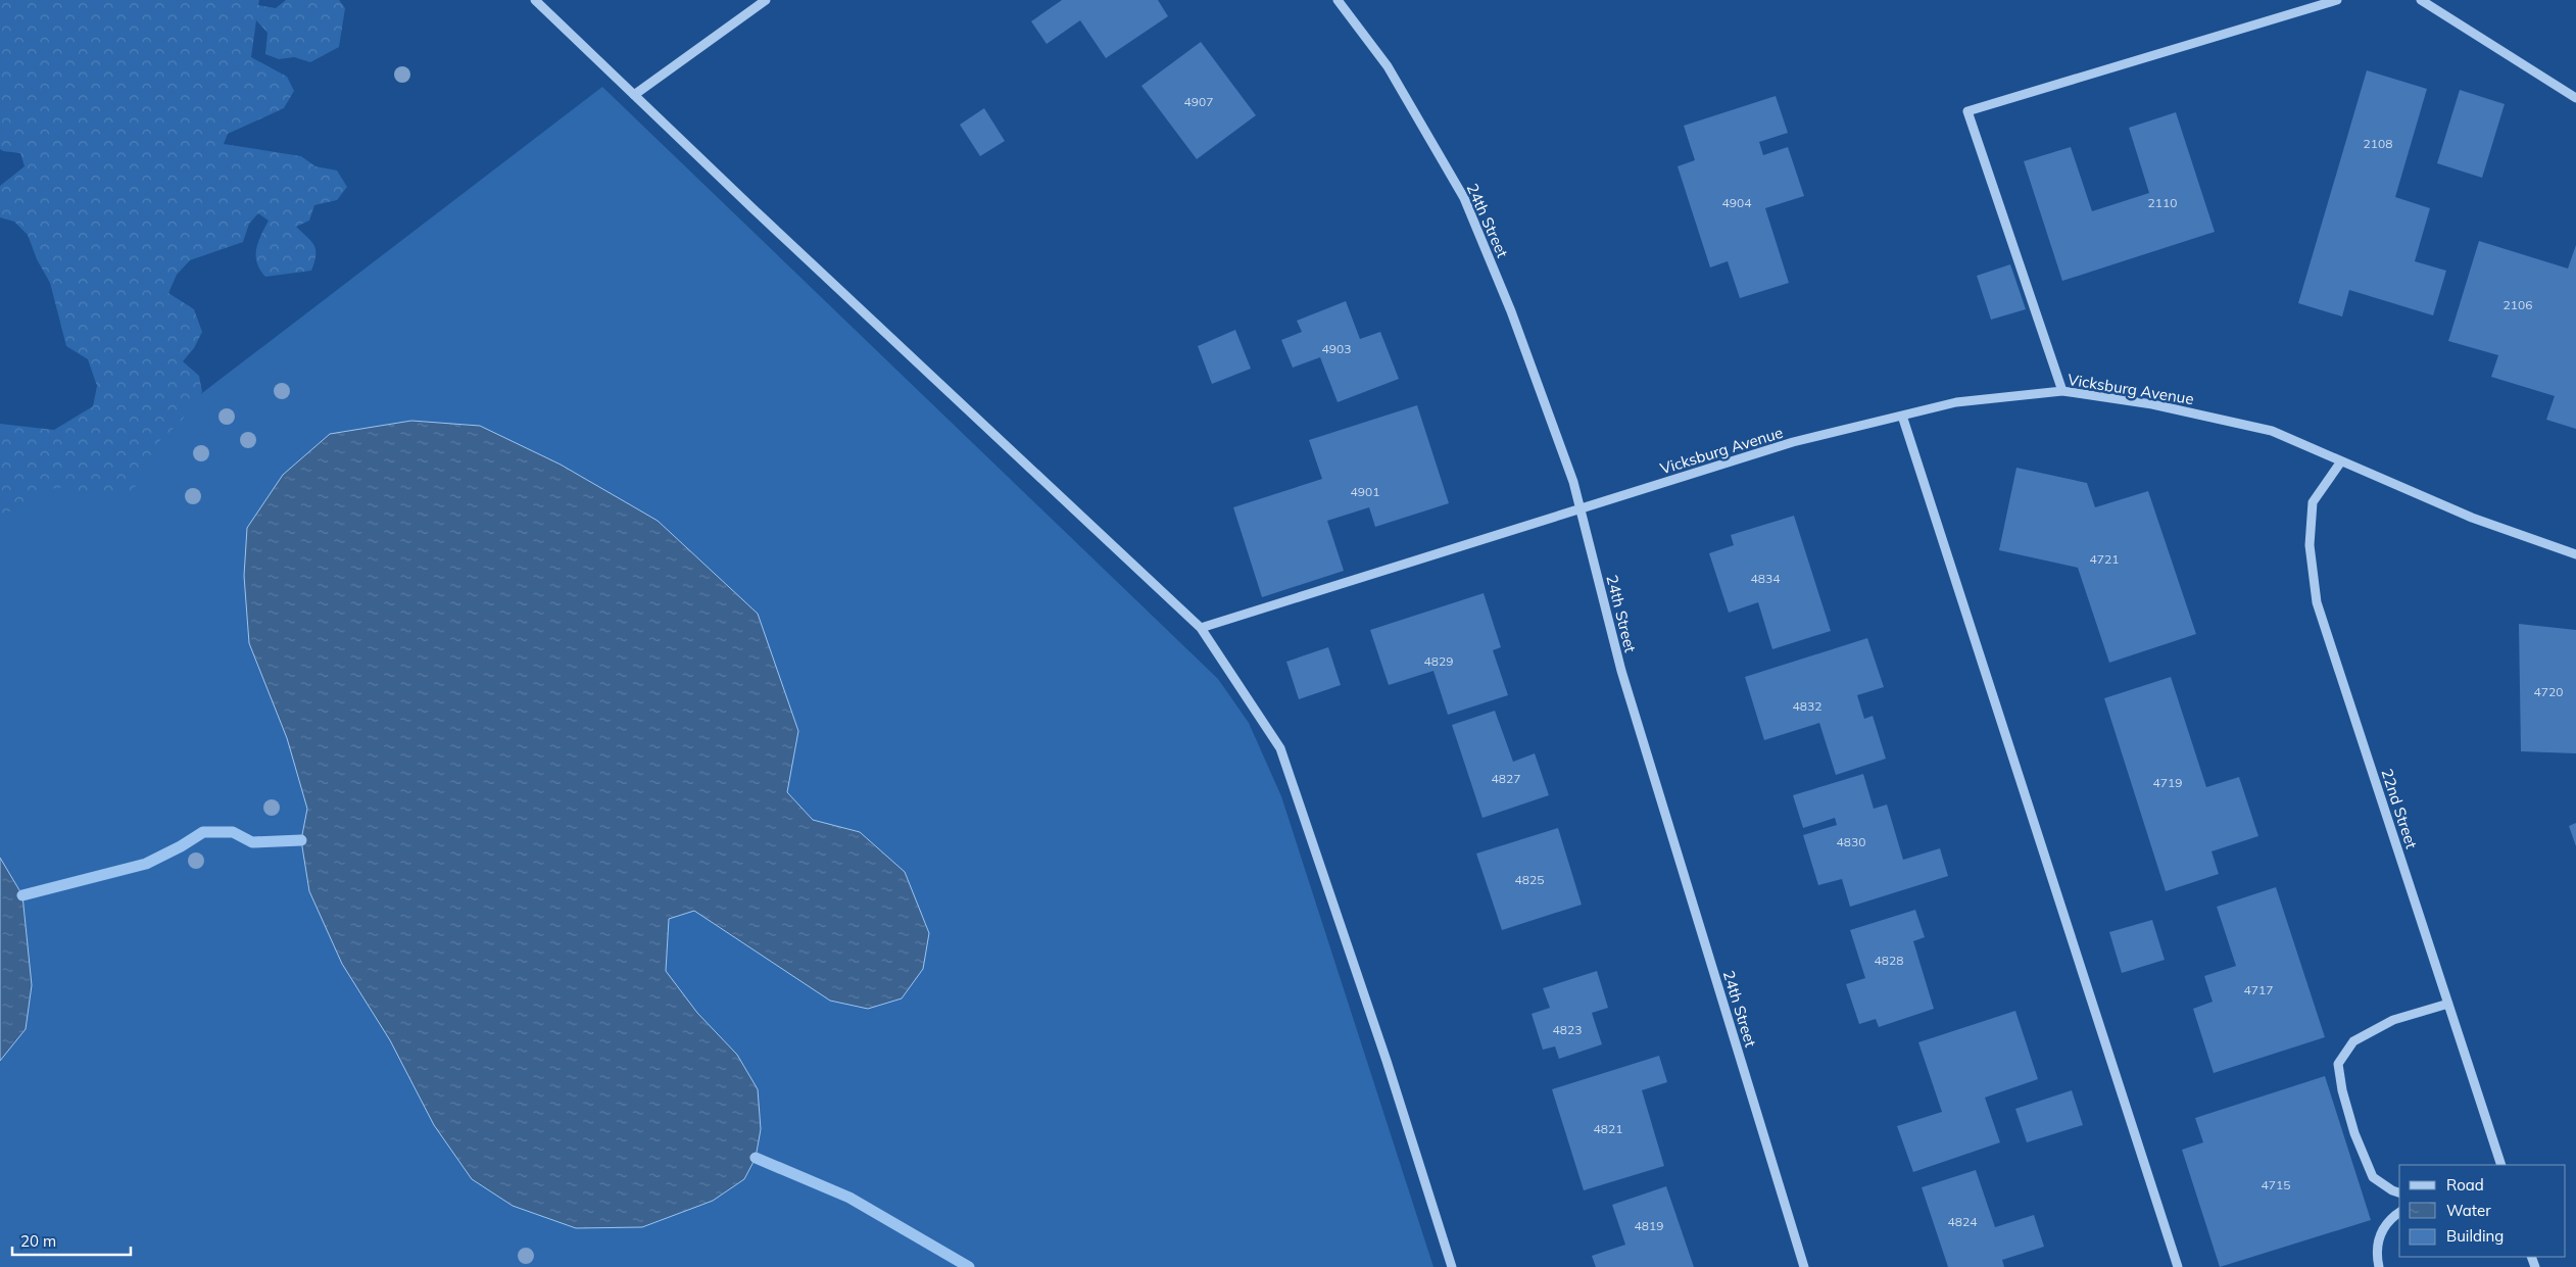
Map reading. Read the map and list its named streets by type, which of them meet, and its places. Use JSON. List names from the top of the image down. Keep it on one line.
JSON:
{"streets":{"street":["24th Street","Vicksburg Avenue","22nd Street"]},"crossings":[["24th Street","Vicksburg Avenue"],["Vicksburg Avenue","22nd Street"]],"house_numbers":["4907","2108","4904","2110","2106","4903","4901","4721","4834","4829","4720","4832","4827","4719","4830","4825","4828","4717","4823","4821","4715","4824","4819"],"legend":["Road","Water","Building"],"scale_bar":"20 m"}
